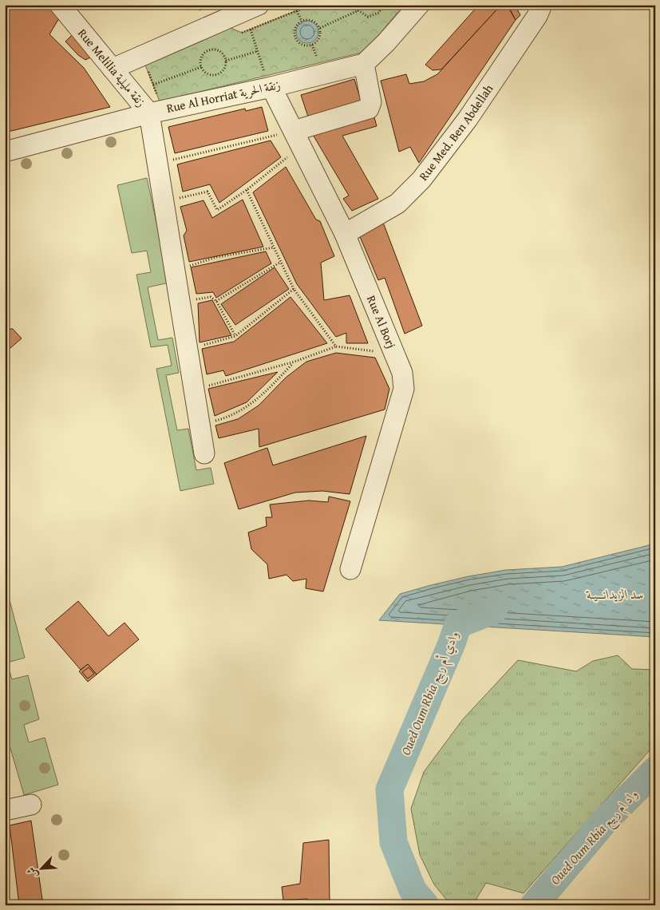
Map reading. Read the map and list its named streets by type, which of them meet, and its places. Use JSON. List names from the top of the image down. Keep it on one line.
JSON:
{"streets":{"street":["Rue Melilia زنقة مليلية","Rue Al Horriat زنقة الحرية","Rue Med. Ben Abdellah","Rue Al Borj"]},"crossings":[["Rue Melilia زنقة مليلية","Rue Al Horriat زنقة الحرية"],["Rue Al Horriat زنقة الحرية","Rue Al Borj"],["Rue Med. Ben Abdellah","Rue Al Borj"]],"water":["سد الزيدانـــيـة","Oued Oum Rbia وادي أم ربيع","Oued Oum Rbia واد ام ربيع"],"north":"bottom left"}
